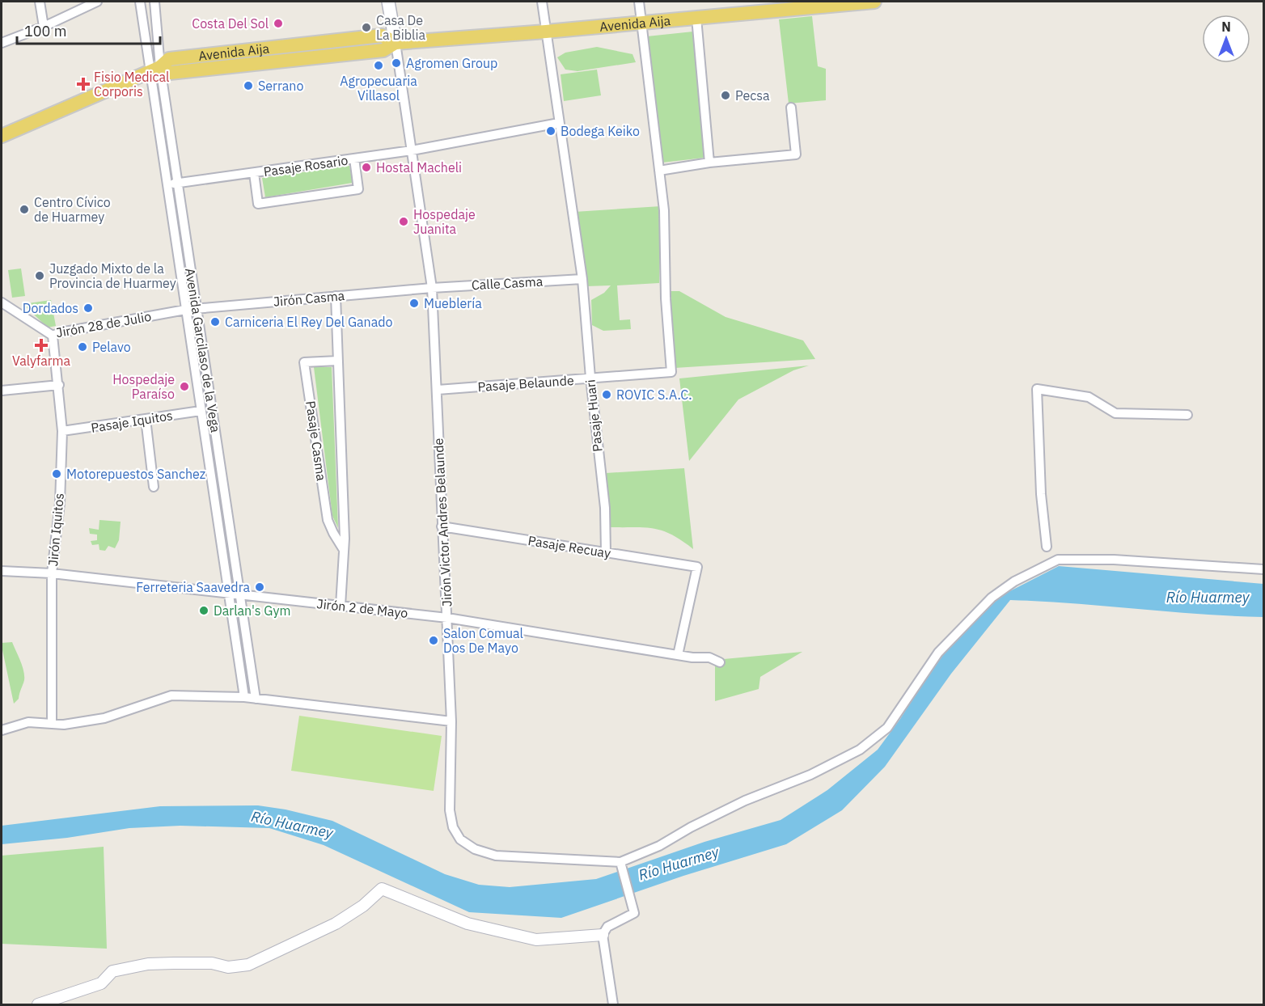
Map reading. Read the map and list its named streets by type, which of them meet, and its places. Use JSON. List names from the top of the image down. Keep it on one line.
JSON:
{"streets":{"main road":["Avenida Aija"],"street":["Pasaje Rosario","Calle Casma","Jirón Casma","Jirón 28 de Julio","Avenida Garcilaso de la Vega","Pasaje Belaunde","Pasaje Huari","Pasaje Iquitos","Pasaje Casma","Jirón Victor Andres Belaunde","Jirón Iquitos","Pasaje Recuay","Jirón 2 de Mayo"]},"crossings":[["Avenida Aija","Avenida Garcilaso de la Vega"],["Avenida Aija","Pasaje Huari"],["Avenida Aija","Jirón Victor Andres Belaunde"],["Pasaje Rosario","Avenida Garcilaso de la Vega"],["Pasaje Rosario","Pasaje Huari"],["Pasaje Rosario","Jirón Victor Andres Belaunde"],["Calle Casma","Jirón Casma"],["Calle Casma","Pasaje Huari"],["Calle Casma","Jirón Victor Andres Belaunde"],["Jirón Casma","Jirón 28 de Julio"],["Jirón Casma","Avenida Garcilaso de la Vega"],["Jirón Casma","Pasaje Casma"],["Jirón Casma","Jirón Victor Andres Belaunde"],["Jirón 28 de Julio","Avenida Garcilaso de la Vega"],["Jirón 28 de Julio","Jirón Iquitos"],["Avenida Garcilaso de la Vega","Pasaje Iquitos"],["Avenida Garcilaso de la Vega","Jirón 2 de Mayo"],["Pasaje Belaunde","Pasaje Huari"],["Pasaje Belaunde","Jirón Victor Andres Belaunde"],["Pasaje Huari","Pasaje Recuay"],["Pasaje Iquitos","Jirón Iquitos"],["Pasaje Casma","Jirón 2 de Mayo"],["Jirón Victor Andres Belaunde","Pasaje Recuay"],["Jirón Victor Andres Belaunde","Jirón 2 de Mayo"],["Jirón Iquitos","Jirón 2 de Mayo"],["Pasaje Recuay","Jirón 2 de Mayo"]],"water":["Río Huarmey"],"places":{"other":["Costa Del Sol","Casa De La Biblia","Agromen Group","Agropecuaria Villasol","Serrano","Pecsa","Bodega Keiko","Hostal Macheli","Centro Cívico de Huarmey","Hospedaje Juanita","Juzgado Mixto de la Provincia de Huarmey","Mueblería","Dordados","Carniceria El Rey Del Ganado","Pelavo","Hospedaje Paraíso","ROVIC S.A.C.","Motorepuestos Sanchez","Ferreteria Saavedra","Darlan's Gym","Salon Comual Dos De Mayo"],"health":["Fisio Medical Corporis","Valyfarma"]},"scale_bar":"100 m","north":"top"}
